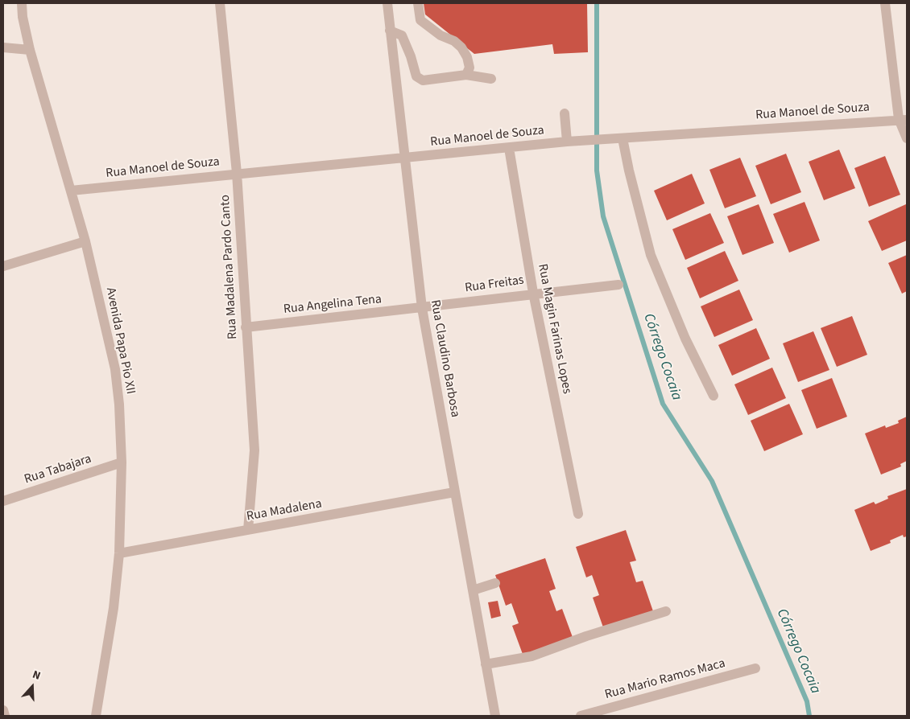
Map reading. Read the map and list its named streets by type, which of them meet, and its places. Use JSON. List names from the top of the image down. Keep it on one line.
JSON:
{"streets":{"street":["Rua Manoel de Souza","Rua Madalena Pardo Canto","Rua Freitas","Rua Angelina Tena","Rua Magin Farinas Lopes","Avenida Papa Pio XII","Rua Claudino Barbosa","Rua Tabajara","Rua Madalena","Rua Mario Ramos Maca"]},"crossings":[["Rua Manoel de Souza","Rua Madalena Pardo Canto"],["Rua Manoel de Souza","Rua Magin Farinas Lopes"],["Rua Manoel de Souza","Avenida Papa Pio XII"],["Rua Manoel de Souza","Rua Claudino Barbosa"],["Rua Madalena Pardo Canto","Rua Angelina Tena"],["Rua Madalena Pardo Canto","Rua Madalena"],["Rua Freitas","Rua Angelina Tena"],["Rua Freitas","Rua Magin Farinas Lopes"],["Rua Freitas","Rua Claudino Barbosa"],["Rua Angelina Tena","Rua Claudino Barbosa"],["Avenida Papa Pio XII","Rua Tabajara"],["Avenida Papa Pio XII","Rua Madalena"],["Rua Claudino Barbosa","Rua Madalena"]],"water":["Córrego Cocaia"],"north":"top"}
